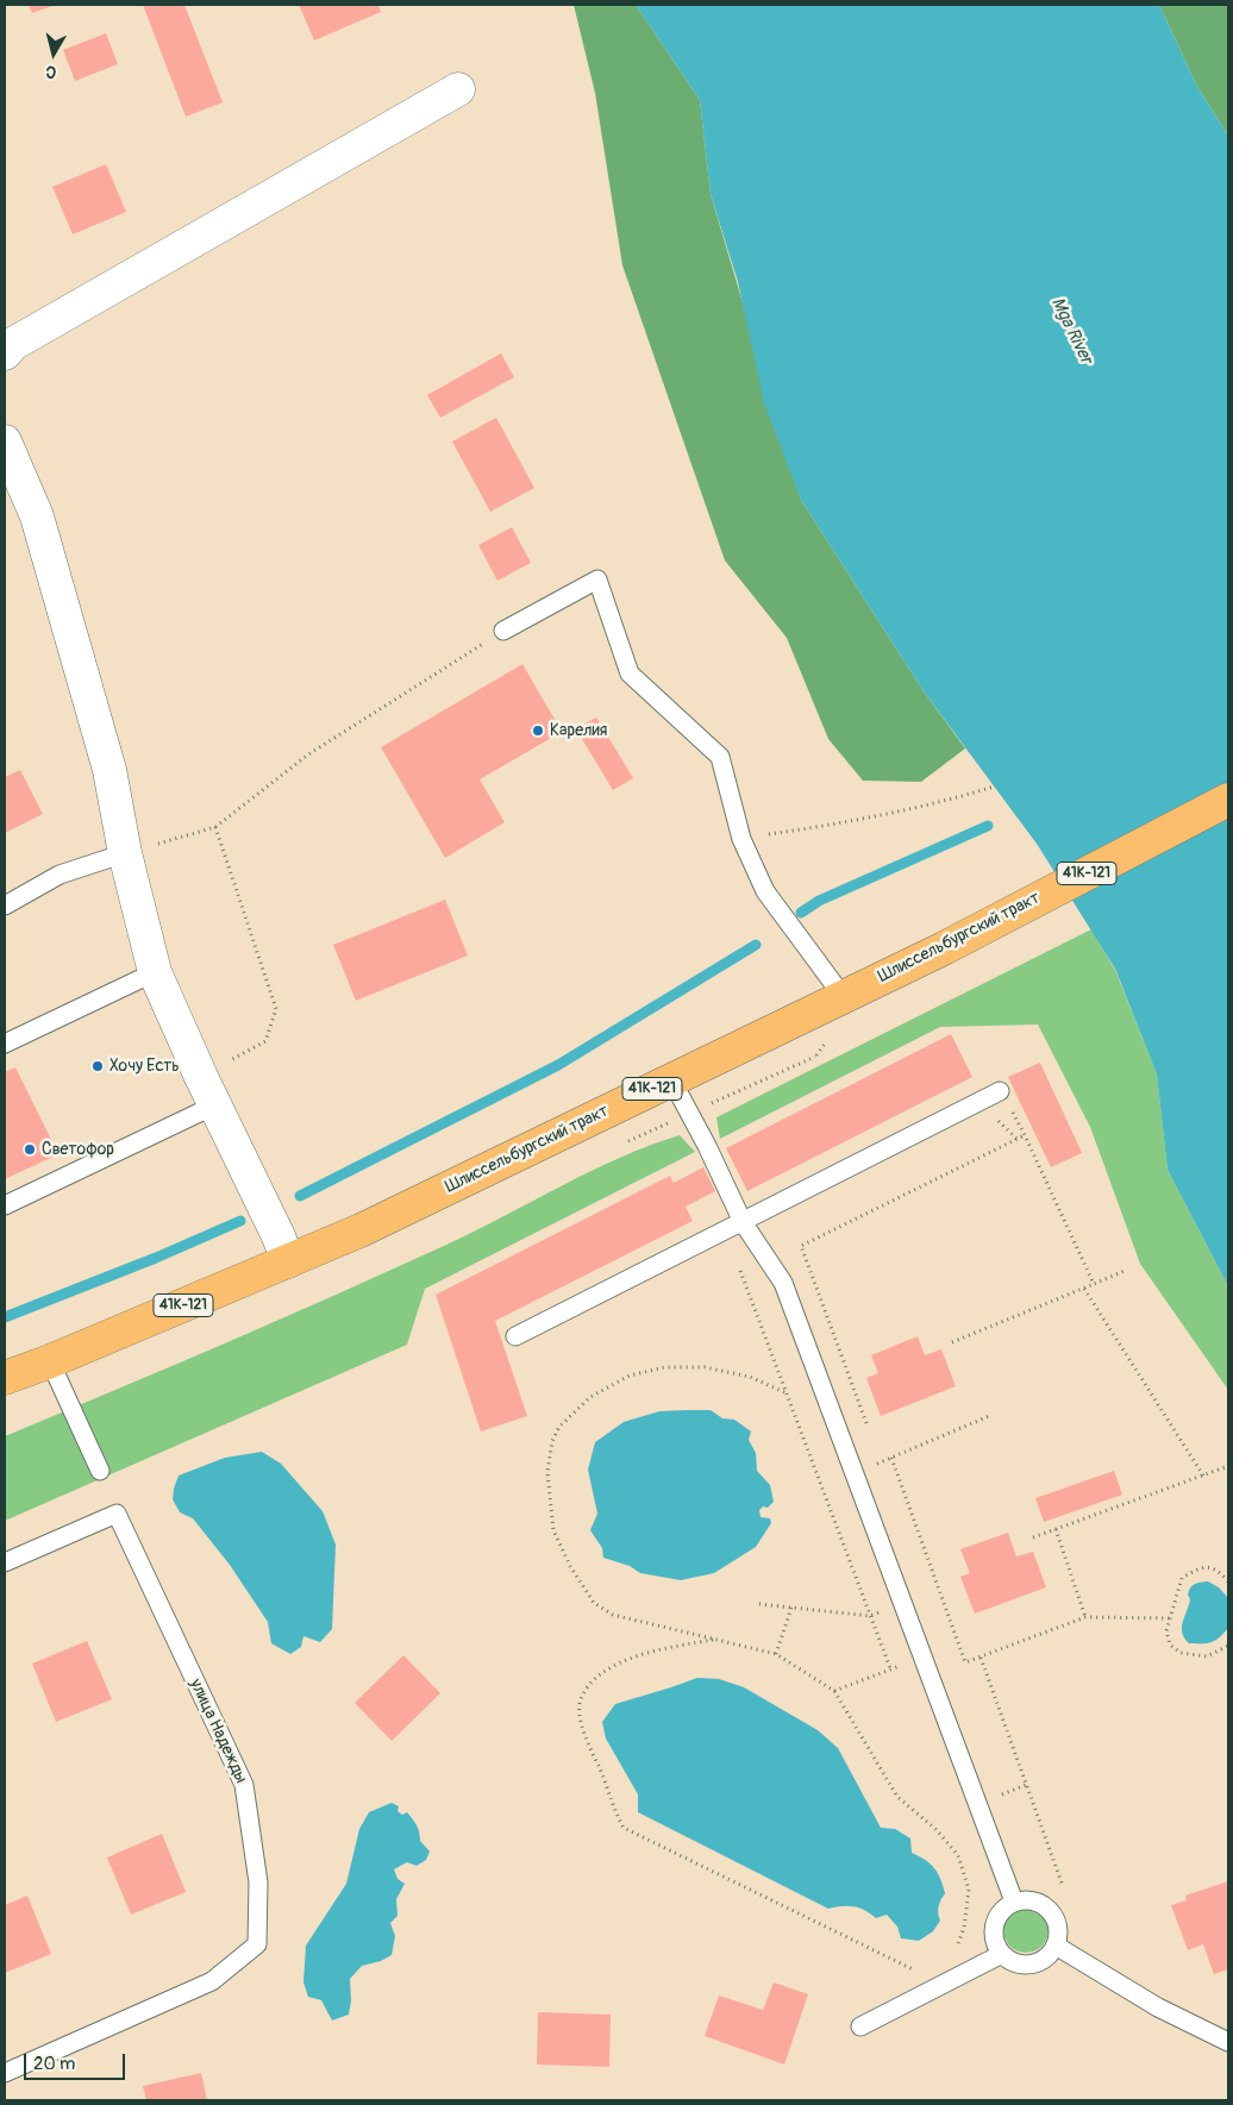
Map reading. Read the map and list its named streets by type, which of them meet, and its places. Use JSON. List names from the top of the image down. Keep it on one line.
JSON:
{"streets":{"main road":["41К-121","Шлиссельбургский тракт"],"lane":["улица Надежды"]},"water":["Mga River"],"places":["Карелия","Хочу Есть","Светофор"],"scale_bar":"20 m","north":"bottom"}
